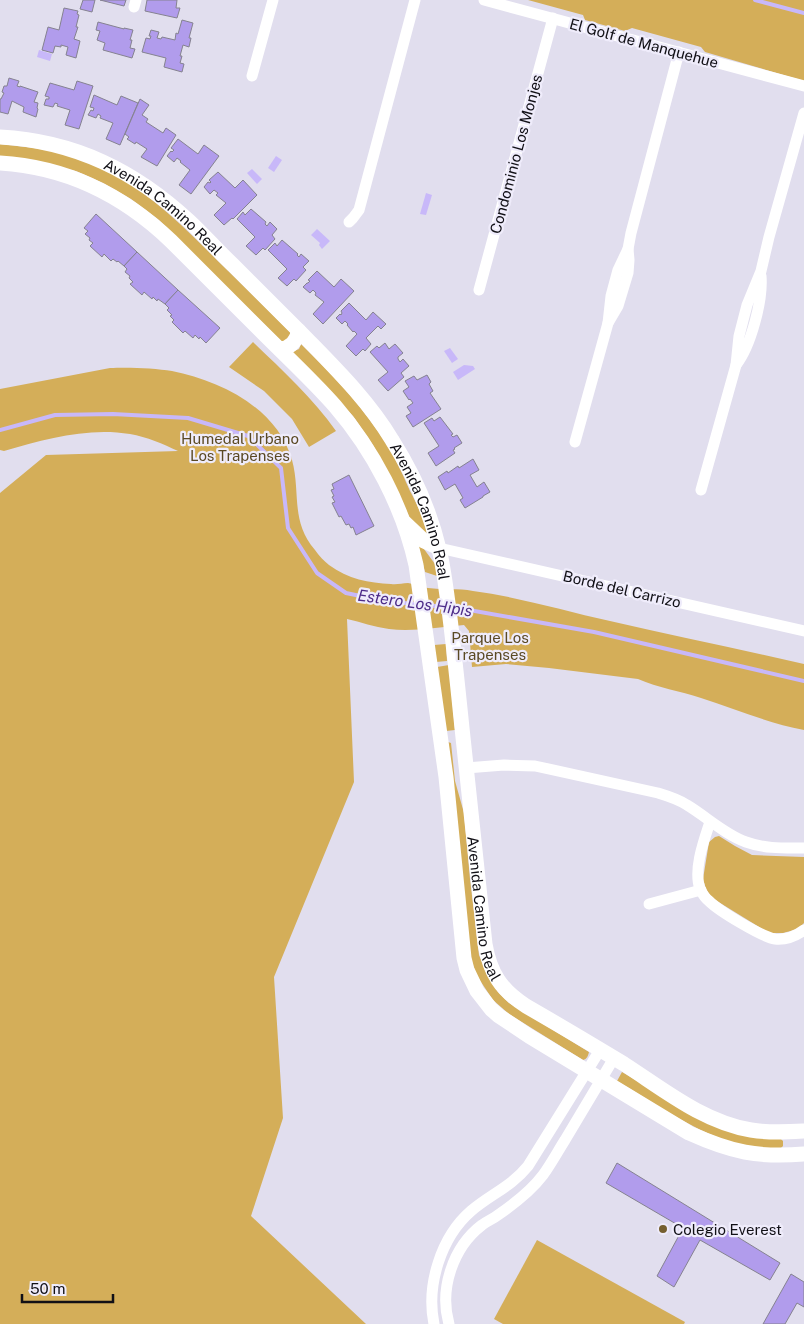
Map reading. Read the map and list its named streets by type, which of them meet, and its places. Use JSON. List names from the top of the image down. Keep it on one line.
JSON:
{"streets":{"main road":["Avenida Camino Real"],"street":["El Golf de Manquehue","Condominio Los Monjes","Borde del Carrizo"]},"crossings":[["El Golf de Manquehue","Condominio Los Monjes"],["Avenida Camino Real","Borde del Carrizo"]],"water":["Estero Los Hipis"],"parks":["Humedal Urbano Los Trapenses","Parque Los Trapenses"],"places":["Colegio Everest"],"scale_bar":"50 m"}
